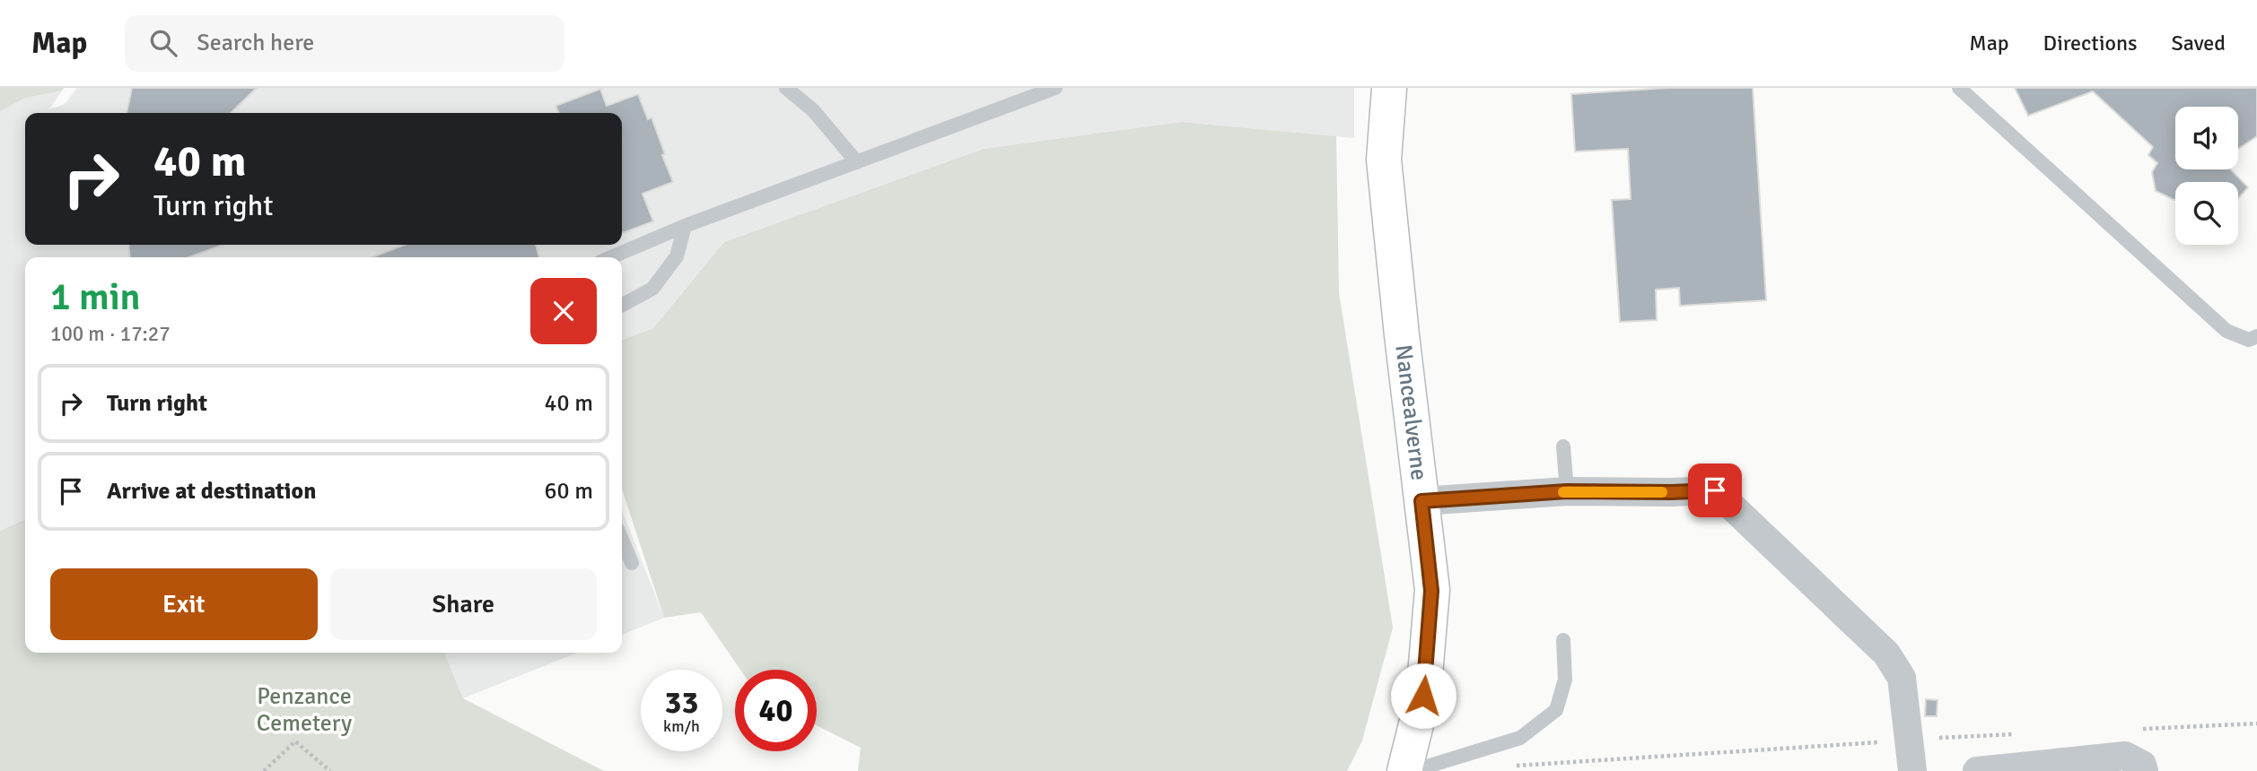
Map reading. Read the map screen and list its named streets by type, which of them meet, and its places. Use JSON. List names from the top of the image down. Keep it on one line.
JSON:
{"streets":{"street":["Nancealverne"]},"parks":["Penzance Cemetery"],"page":{"header":"Map","search":"Search here","nav":["Map","Directions","Saved"],"turn":["40 m","Turn right"],"heading":["1 min","100 m · 17:27"],"list":[{"name":"Turn right","value":"40 m"},{"name":"Arrive at destination","value":"60 m"}],"buttons":["Exit","Share"],"speed":"33 km/h","limit":"40"}}
